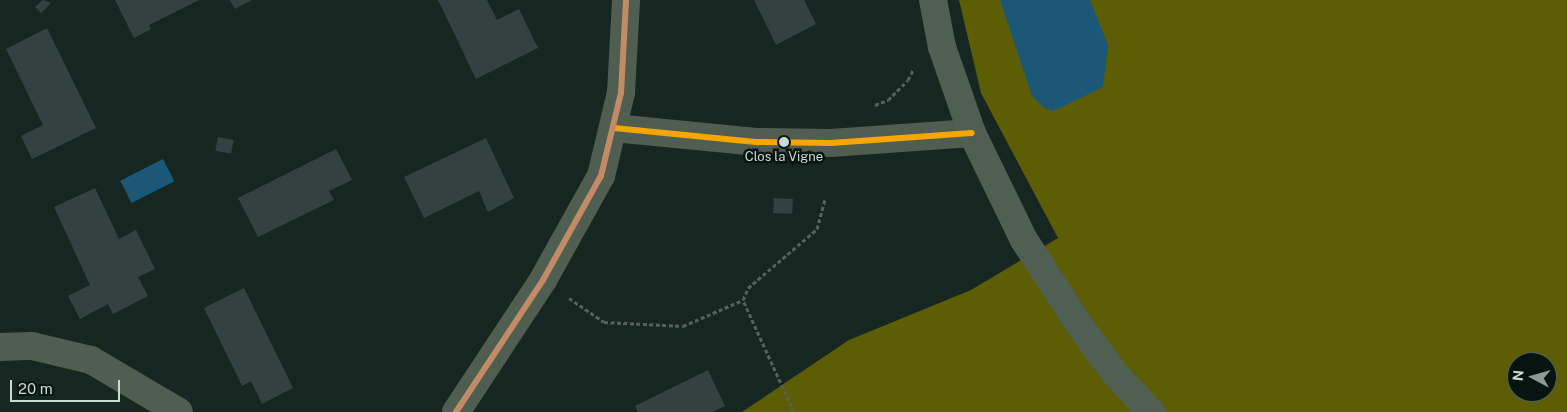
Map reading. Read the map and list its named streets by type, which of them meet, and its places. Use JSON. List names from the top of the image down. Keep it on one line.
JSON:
{"places":["Clos la Vigne"],"scale_bar":"20 m","north":"left"}
